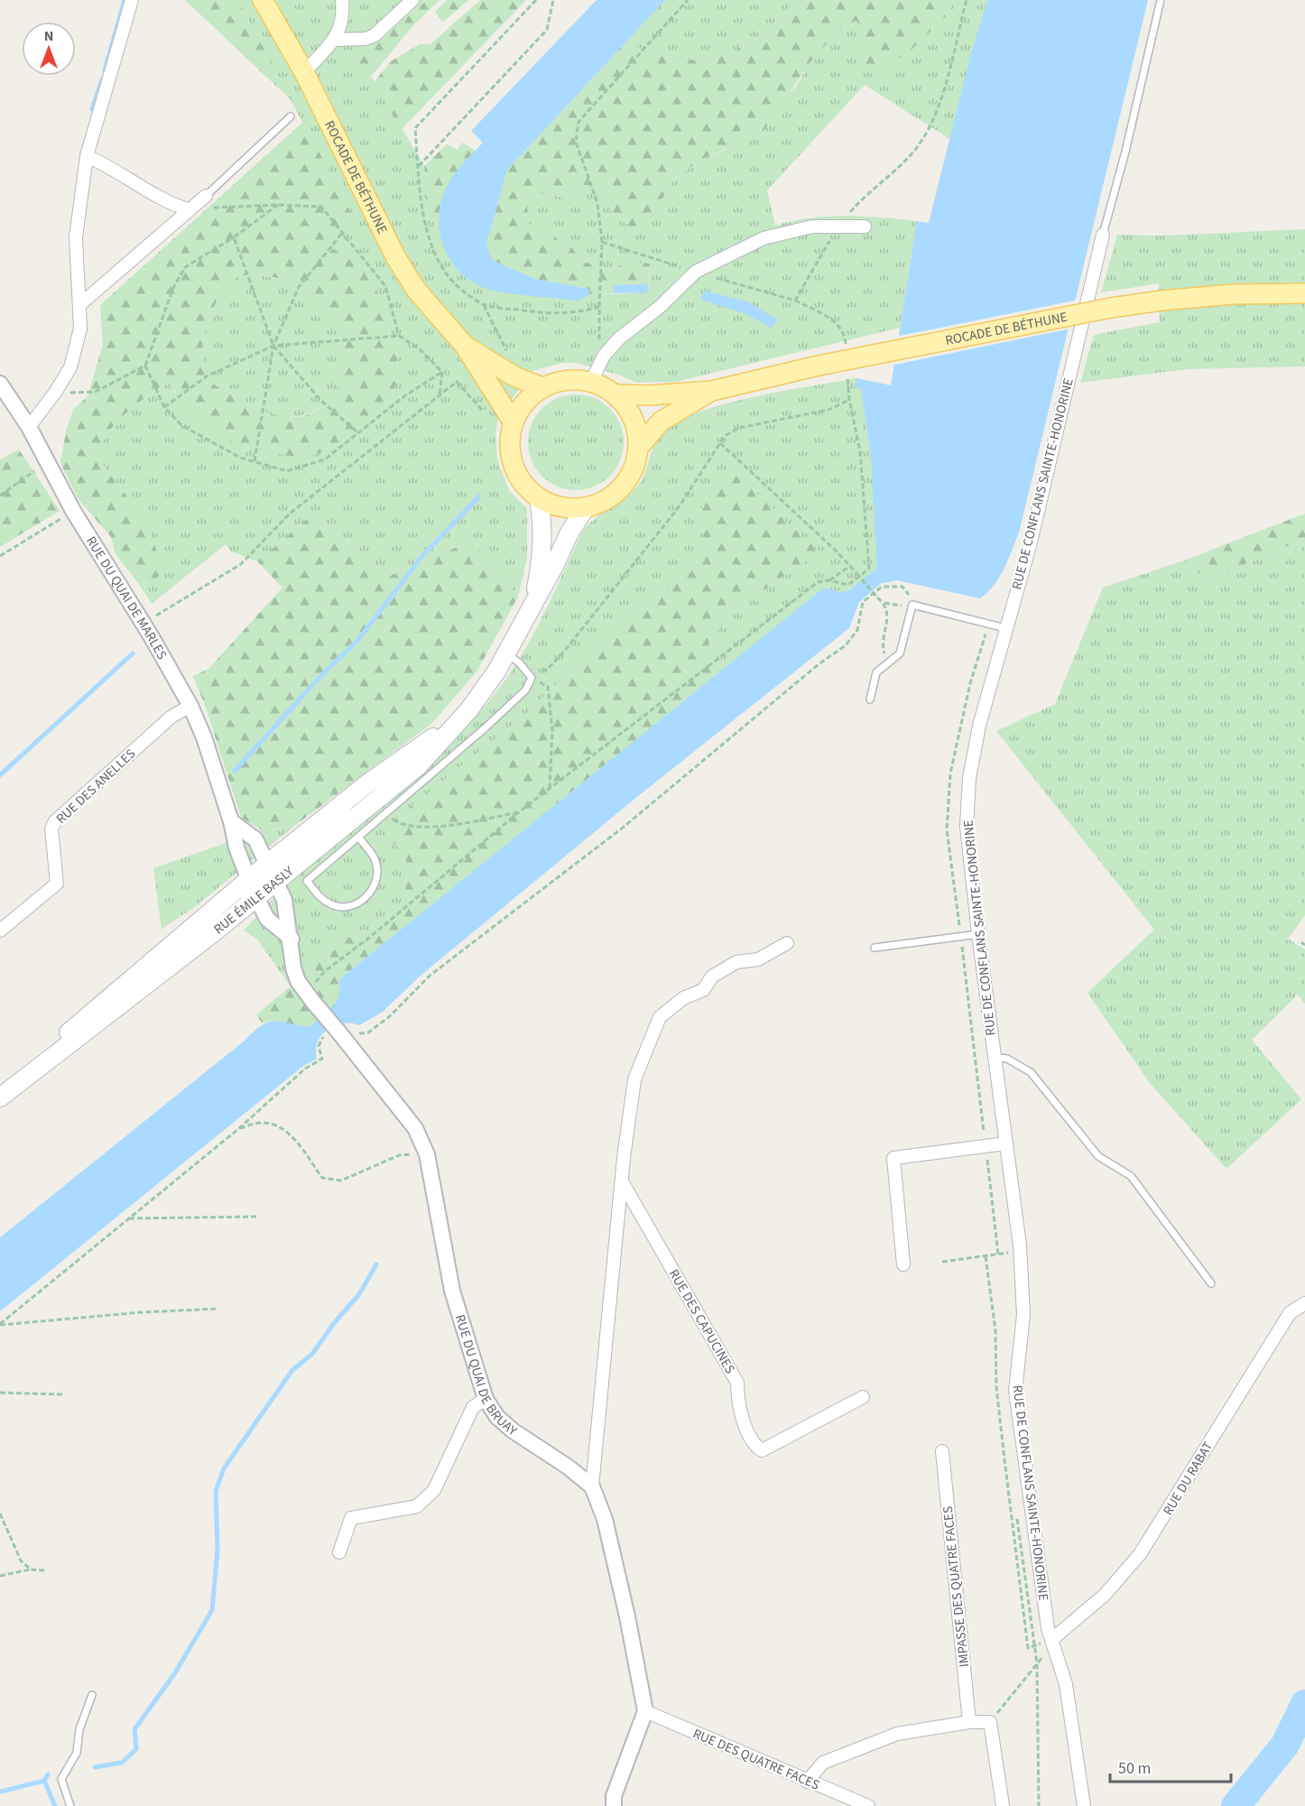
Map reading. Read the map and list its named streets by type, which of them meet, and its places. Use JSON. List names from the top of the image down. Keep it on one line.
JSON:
{"streets":{"main road":["ROCADE DE BÉTHUNE","RUE ÉMILE BASLY"],"street":["RUE DE CONFLANS SAINTE-HONORINE","RUE DU QUAI DE MARLES","RUE DES ANELLES","RUE DES CAPUCINES","RUE DU QUAI DE BRUAY","RUE DU RABAT","IMPASSE DES QUATRE FACES","RUE DES QUATRE FACES"]},"crossings":[["RUE DE CONFLANS SAINTE-HONORINE","RUE DU RABAT"],["RUE DU QUAI DE MARLES","RUE DES ANELLES"],["RUE ÉMILE BASLY","RUE DU QUAI DE BRUAY"],["RUE DU QUAI DE BRUAY","RUE DES QUATRE FACES"]],"scale_bar":"50 m","north":"top"}
